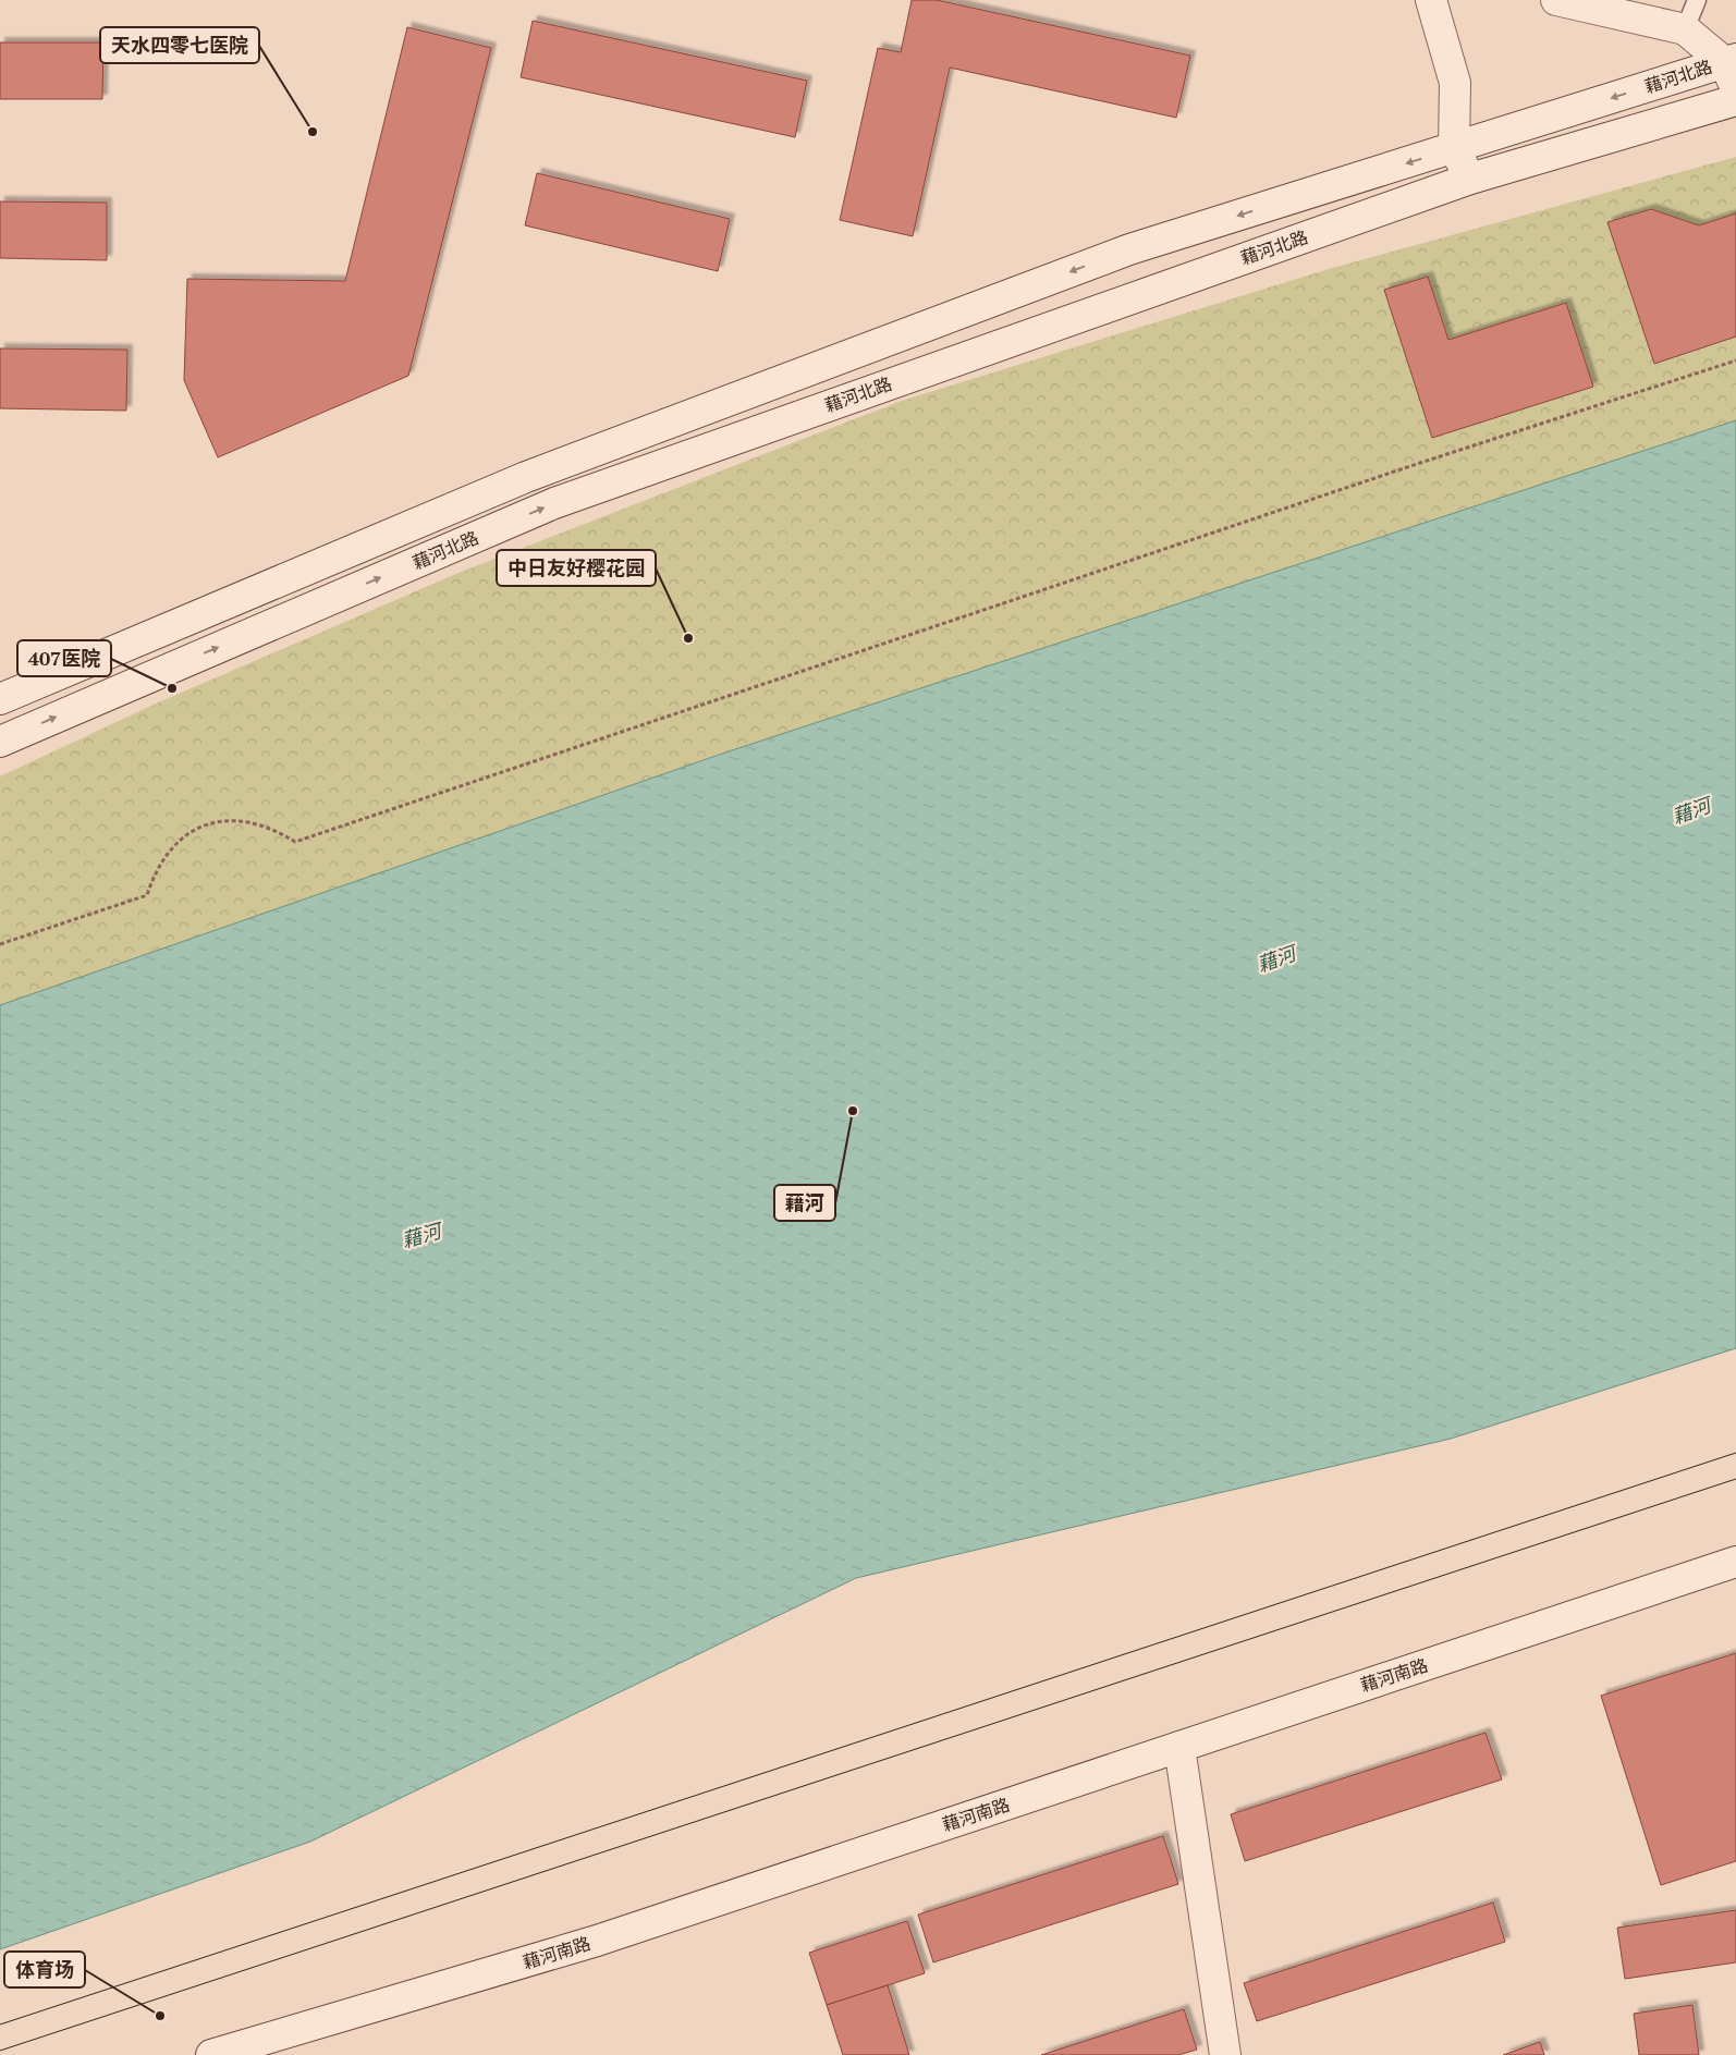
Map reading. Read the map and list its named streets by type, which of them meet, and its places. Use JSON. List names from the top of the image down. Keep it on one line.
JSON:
{"streets":{"main road":["藉河北路","藉河南路"]},"water":["藉河"],"places":["天水四零七医院","中日友好樱花园","407医院","藉河","体育场"]}
